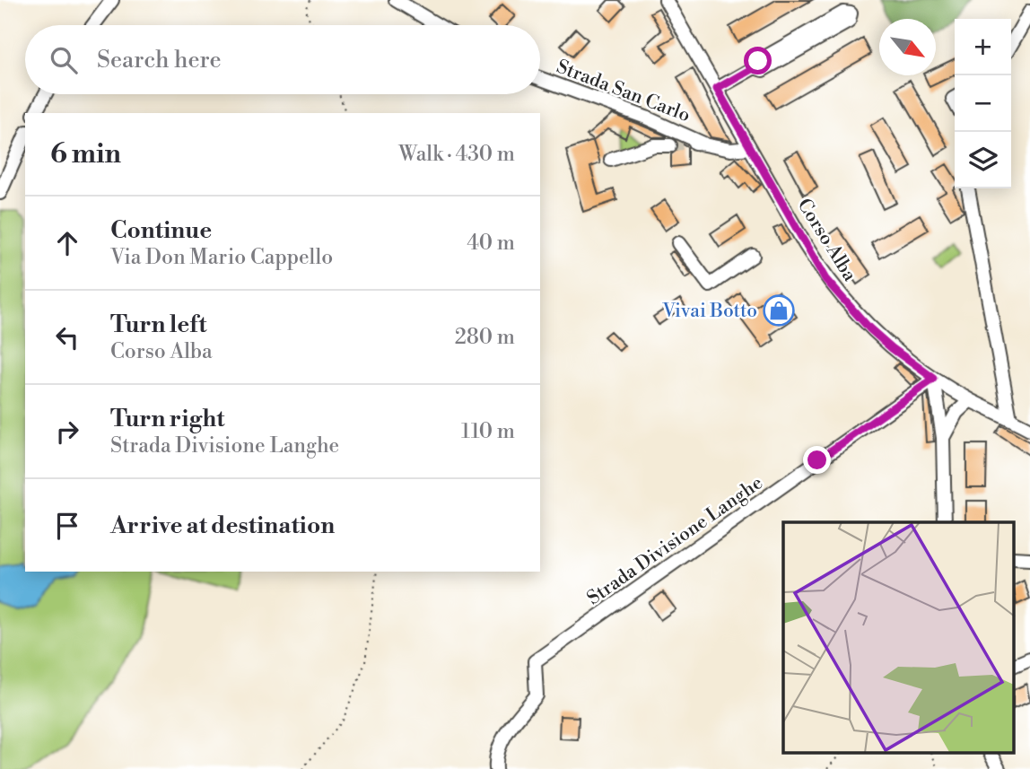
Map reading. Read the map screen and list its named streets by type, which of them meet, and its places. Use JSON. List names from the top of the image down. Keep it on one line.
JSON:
{"streets":{"street":["Strada San Carlo","Corso Alba","Strada Divisione Langhe"]},"crossings":[["Strada San Carlo","Corso Alba"],["Corso Alba","Strada Divisione Langhe"]],"places":{"shop":["Vivai Botto"]},"north":"bottom right","page":{"map_buttons":["+","−"],"search":"Search here","heading":["6 min","Walk · 430 m"],"list":[["Continue","Via Don Mario Cappello","40 m"],["Turn left","Corso Alba","280 m"],["Turn right","Strada Divisione Langhe","110 m"],"Arrive at destination"]}}
